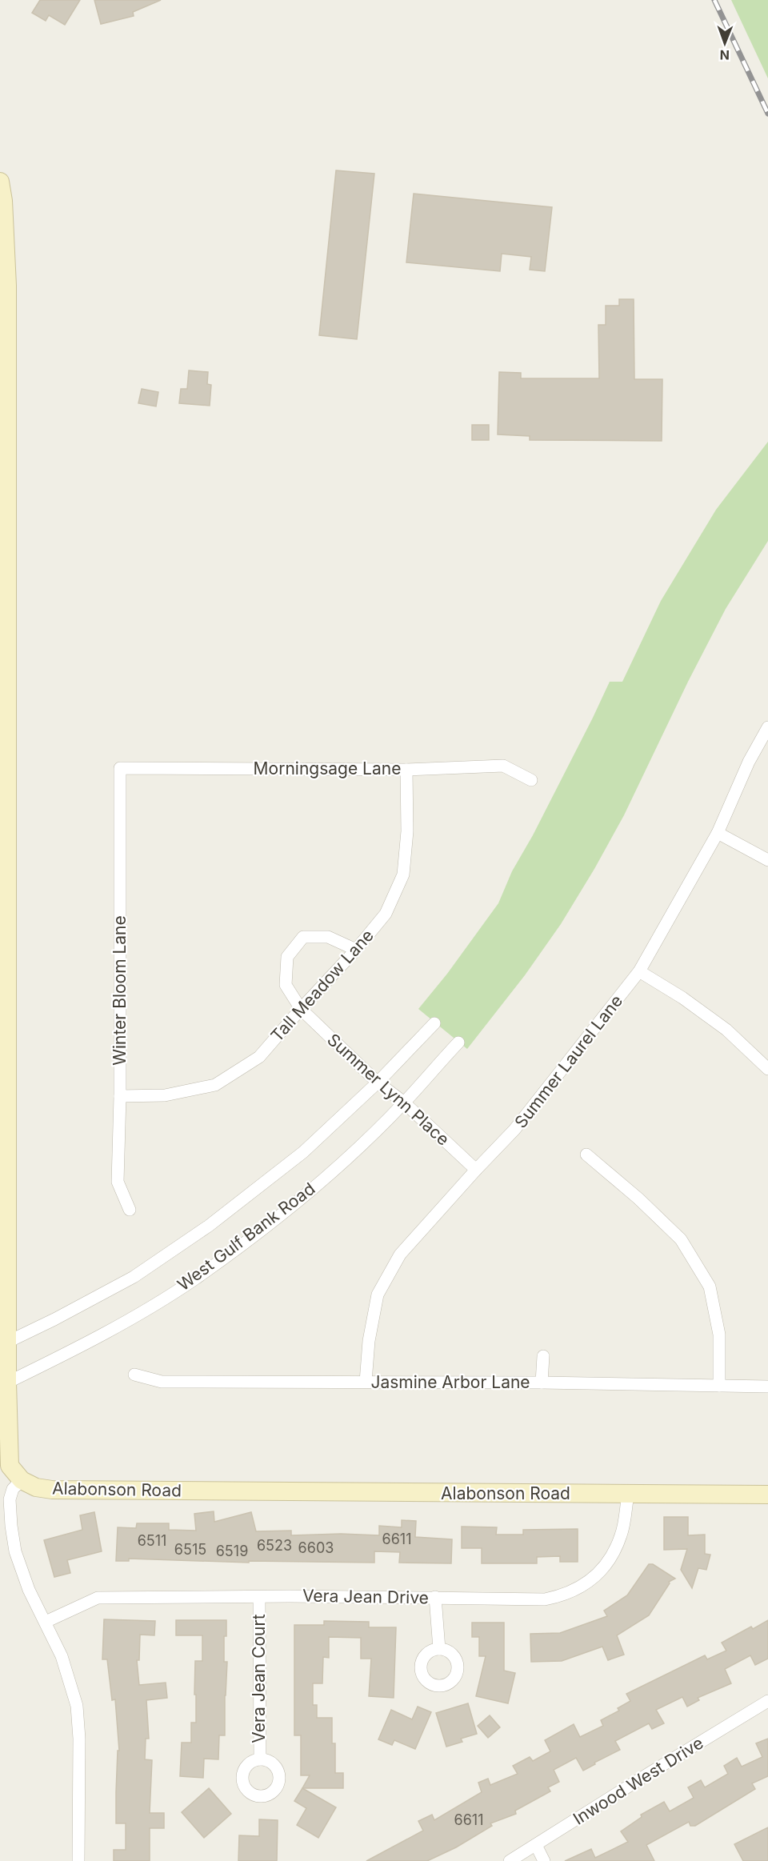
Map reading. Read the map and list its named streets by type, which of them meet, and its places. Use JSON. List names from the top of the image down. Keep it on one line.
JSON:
{"streets":{"street":["Morningsage Lane","Tall Meadow Lane","Winter Bloom Lane","Summer Laurel Lane","Summer Lynn Place","West Gulf Bank Road","Jasmine Arbor Lane","Alabonson Road","Vera Jean Drive","Vera Jean Court","Inwood West Drive"]},"crossings":[["Morningsage Lane","Tall Meadow Lane"],["Morningsage Lane","Winter Bloom Lane"],["Tall Meadow Lane","Winter Bloom Lane"],["Tall Meadow Lane","Summer Lynn Place"],["Summer Laurel Lane","Summer Lynn Place"],["Summer Laurel Lane","Jasmine Arbor Lane"],["Summer Lynn Place","West Gulf Bank Road"],["Alabonson Road","Vera Jean Drive"],["Vera Jean Drive","Vera Jean Court"]],"house_numbers":["6611","6511","6523","6603","6515","6519","6611"],"north":"bottom"}
